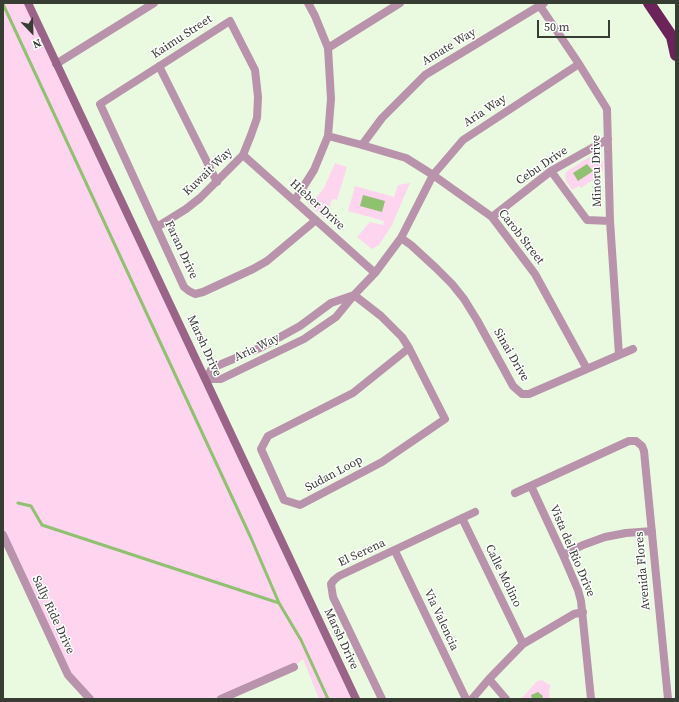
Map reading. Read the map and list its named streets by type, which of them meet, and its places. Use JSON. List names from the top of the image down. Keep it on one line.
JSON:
{"streets":{"street":["Kaimu Street","Amate Way","Aria Way","Cebu Drive","Minoru Drive","Kuwait Way","Hieber Drive","Carob Street","Faran Drive","Marsh Drive","Sinai Drive","Sudan Loop","Vista del Rio Drive","El Serena","Avenida Flores","Calle Molino","Sally Ride Drive","Via Valencia"]},"crossings":[["Kaimu Street","Kuwait Way"],["Kaimu Street","Faran Drive"],["Amate Way","Minoru Drive"],["Amate Way","Carob Street"],["Aria Way","Minoru Drive"],["Aria Way","Hieber Drive"],["Aria Way","Carob Street"],["Aria Way","Marsh Drive"],["Aria Way","Sinai Drive"],["Aria Way","Sudan Loop"],["Cebu Drive","Minoru Drive"],["Cebu Drive","Carob Street"],["Minoru Drive","Sinai Drive"],["Kuwait Way","Hieber Drive"],["Kuwait Way","Faran Drive"],["Hieber Drive","Faran Drive"],["Carob Street","Sinai Drive"],["Vista del Rio Drive","Avenida Flores"],["El Serena","Calle Molino"],["El Serena","Via Valencia"]],"scale_bar":"50 m","north":"bottom right"}
